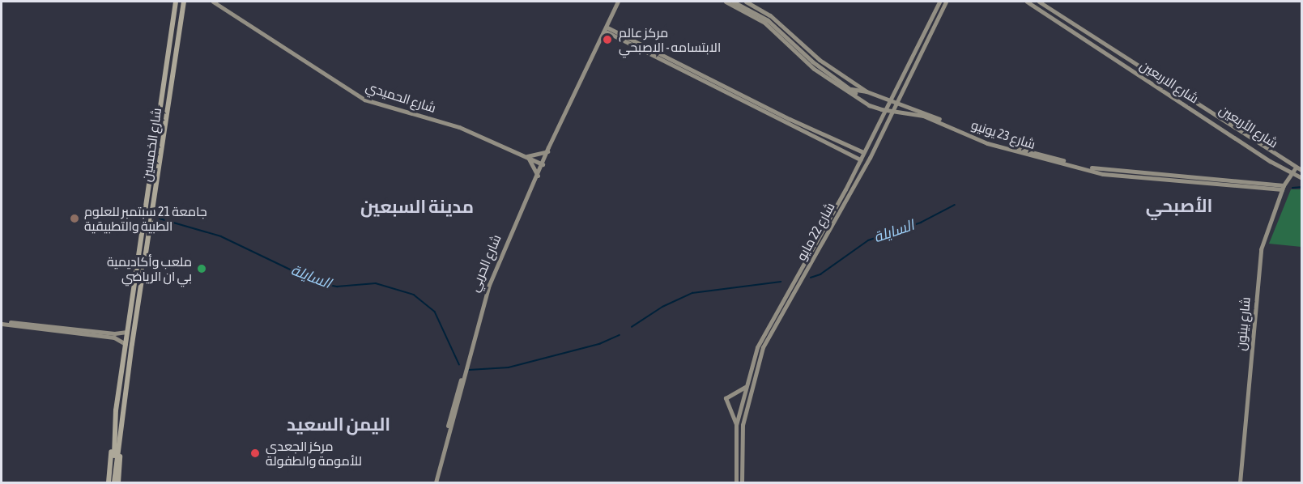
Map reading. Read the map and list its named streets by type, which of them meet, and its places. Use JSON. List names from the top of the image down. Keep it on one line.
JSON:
{"streets":{"main road":["شارع الخمسين"],"street":["شارع الاربعين","شارع الحميدي","شارع الأربعين","شارع 23 يونيو","شارع 22 مايو","شارع الحربي","شارع بينون"]},"crossings":[["شارع الاربعين","شارع بينون"],["شارع الحميدي","شارع الحربي"],["شارع الأربعين","شارع بينون"],["شارع 23 يونيو","شارع 22 مايو"],["شارع 23 يونيو","شارع بينون"]],"districts":["الأصبحي","مدينة السبعين","اليمن السعيد"],"water":["السايلة"],"places":["مركز عالم الابتسامه - الاصبحي","جامعة 21 سبتمبر للعلوم الطبية والتطبيقية","ملعب وأكاديمية بي ان الرياضي","مركز الجعدي للأمومة والطفولة"]}
